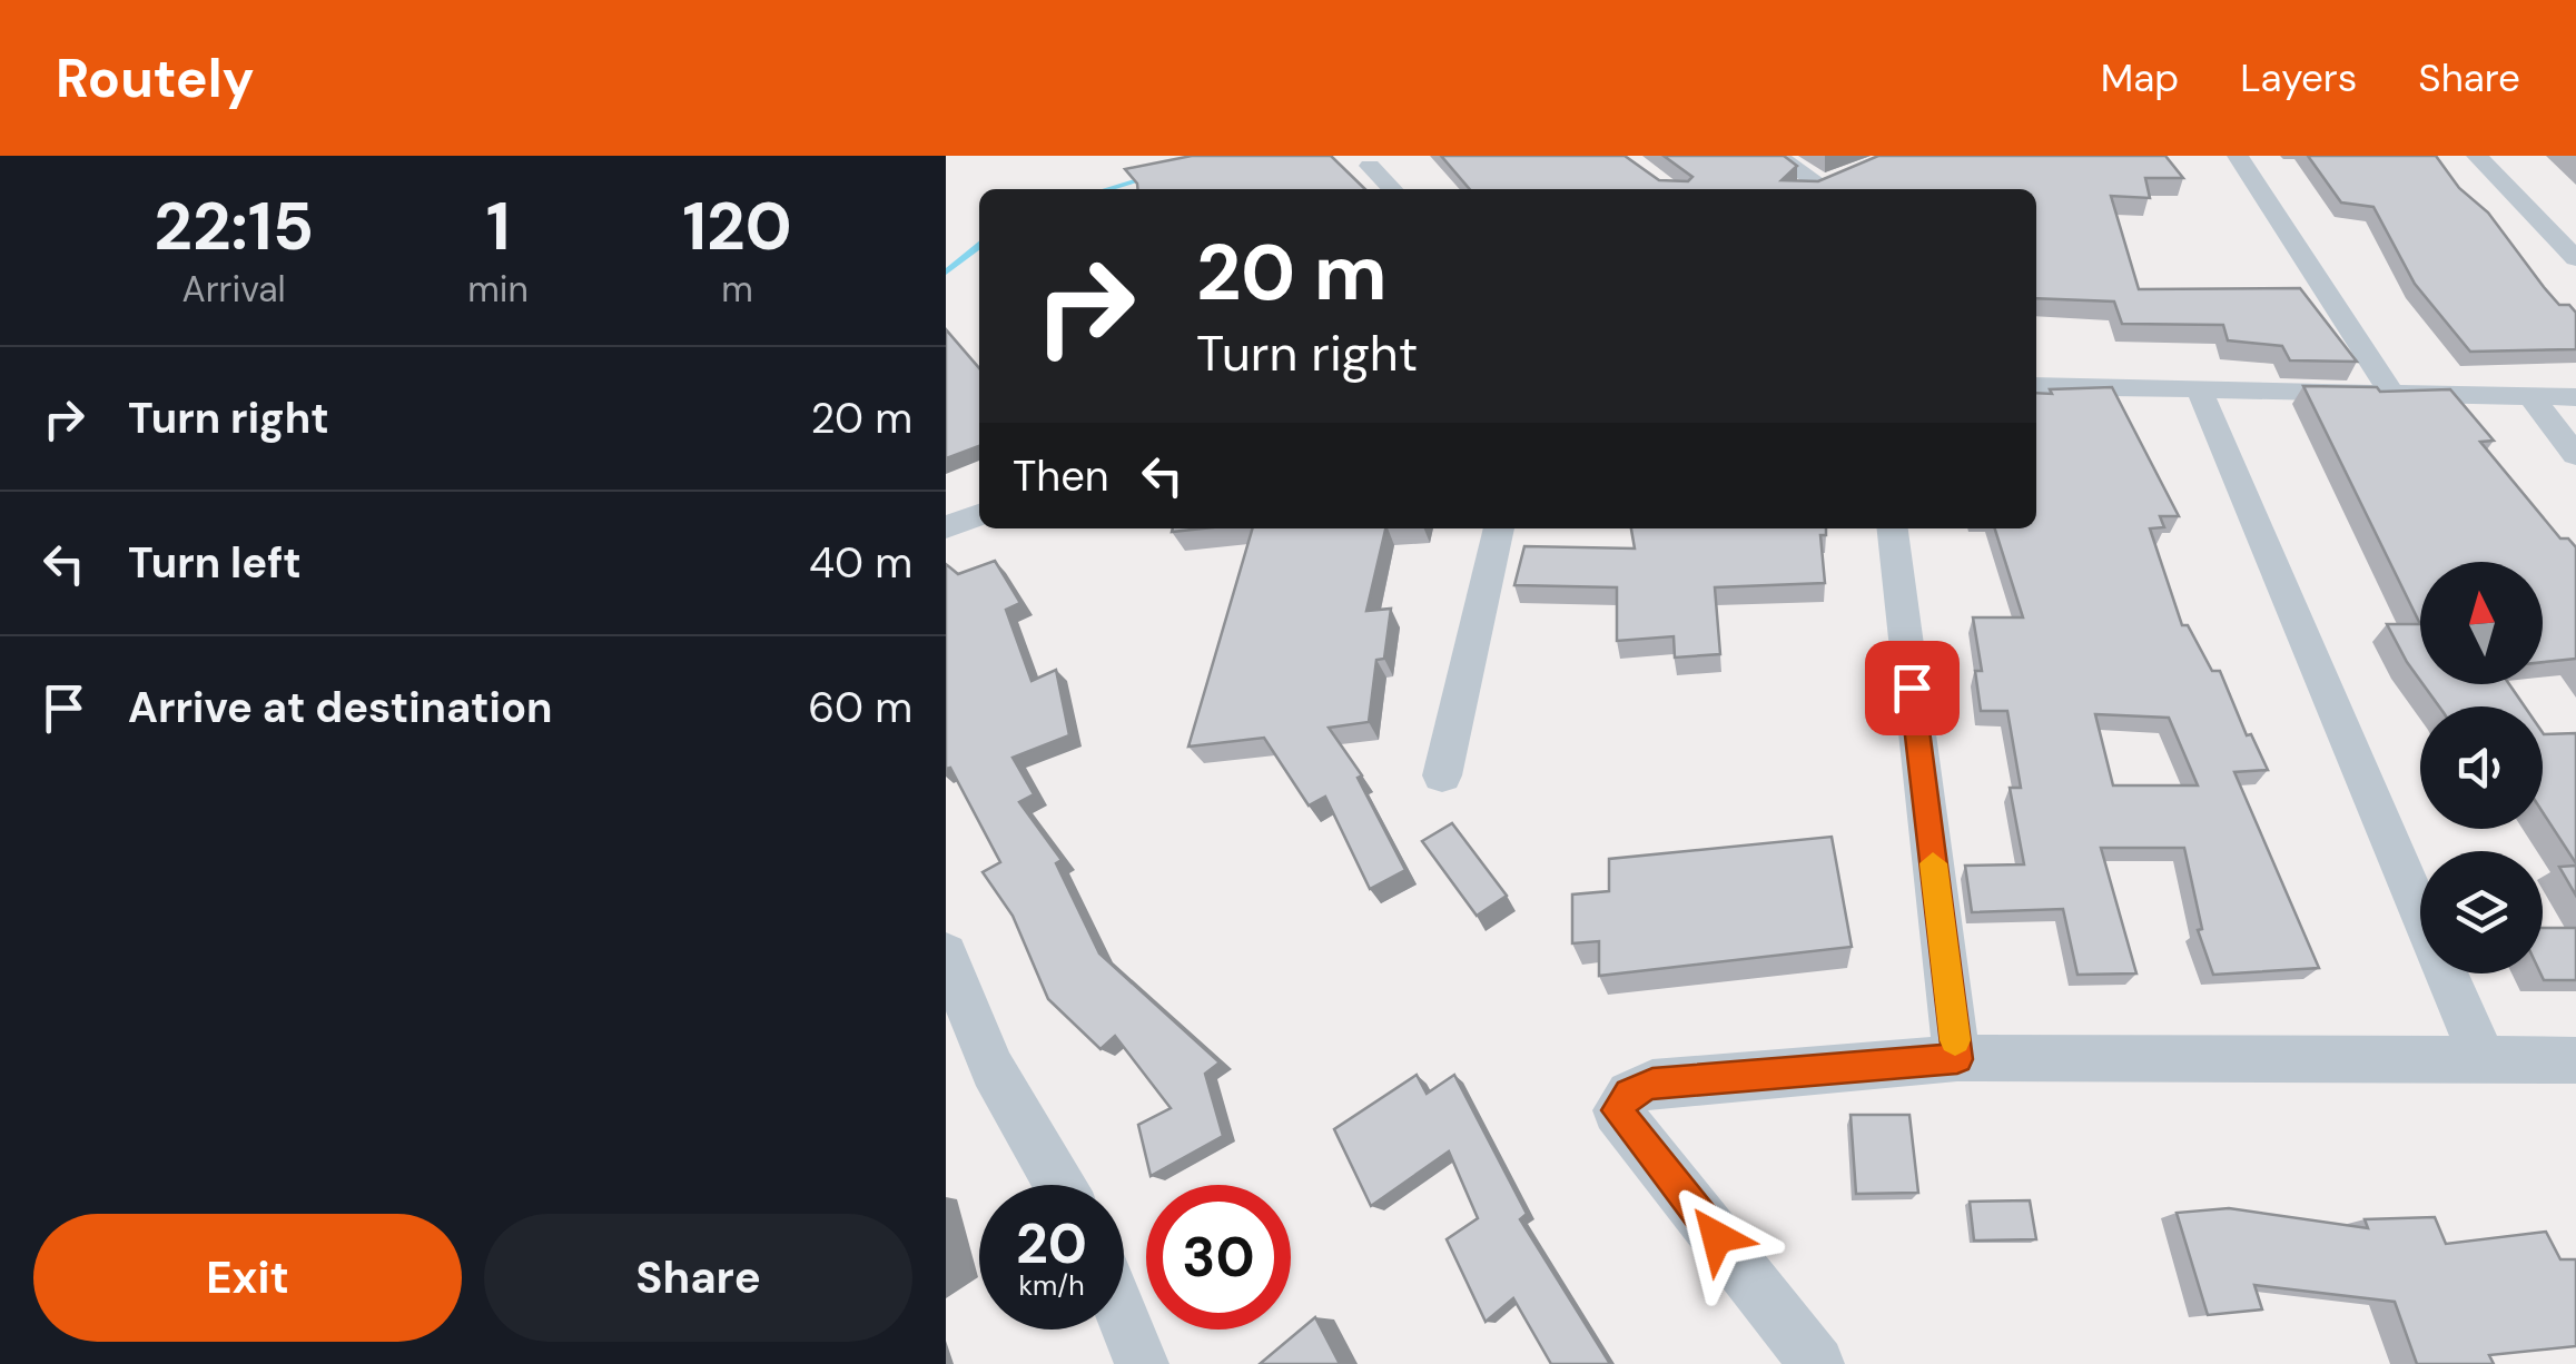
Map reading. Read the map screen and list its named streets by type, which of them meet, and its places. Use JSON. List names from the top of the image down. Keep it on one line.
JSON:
{"north":"top","page":{"header":"Routely","nav":["Map","Layers","Share"],"eta":["22:15","Arrival","1","min","120","m"],"turn":["20 m","Turn right"],"list":[{"name":"Turn right","value":"20 m"},{"name":"Turn left","value":"40 m"},{"name":"Arrive at destination","value":"60 m"}],"then":"Then","speed":"20 km/h","limit":"30","buttons":["Exit","Share"]}}
